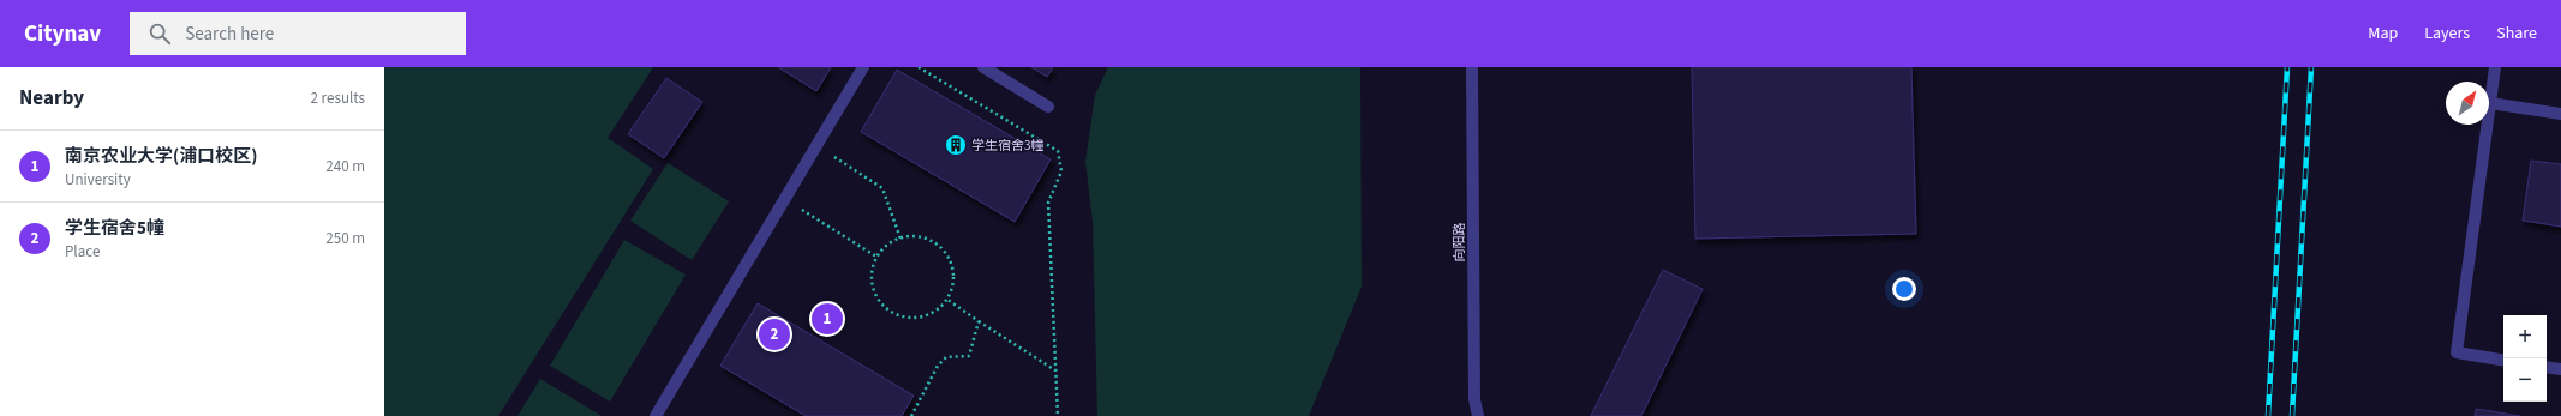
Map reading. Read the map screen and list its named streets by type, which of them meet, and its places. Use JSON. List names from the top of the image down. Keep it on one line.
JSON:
{"streets":{"street":["向阳路"]},"places":{"building":["学生宿舍3幢"]},"north":"top right","page":{"header":"Citynav","search":"Search here","nav":["Map","Layers","Share"],"heading":["Nearby","2 results"],"list":[{"mark":"1","name":"南京农业大学(浦口校区)","note":"University","value":"240 m"},{"mark":"2","name":"学生宿舍5幢","note":"Place","value":"250 m"}],"pins":["1","2"],"map_buttons":["+","−"]}}
